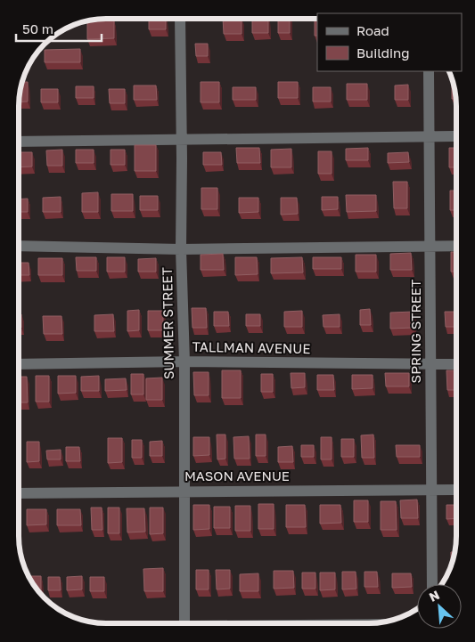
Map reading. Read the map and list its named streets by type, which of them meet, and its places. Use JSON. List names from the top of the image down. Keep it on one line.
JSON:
{"streets":{"street":["SUMMER STREET","SPRING STREET","TALLMAN AVENUE","MASON AVENUE"]},"crossings":[["SUMMER STREET","TALLMAN AVENUE"],["SUMMER STREET","MASON AVENUE"],["SPRING STREET","TALLMAN AVENUE"],["SPRING STREET","MASON AVENUE"]],"legend":["Road","Building"],"scale_bar":"50 m","north":"top left"}
